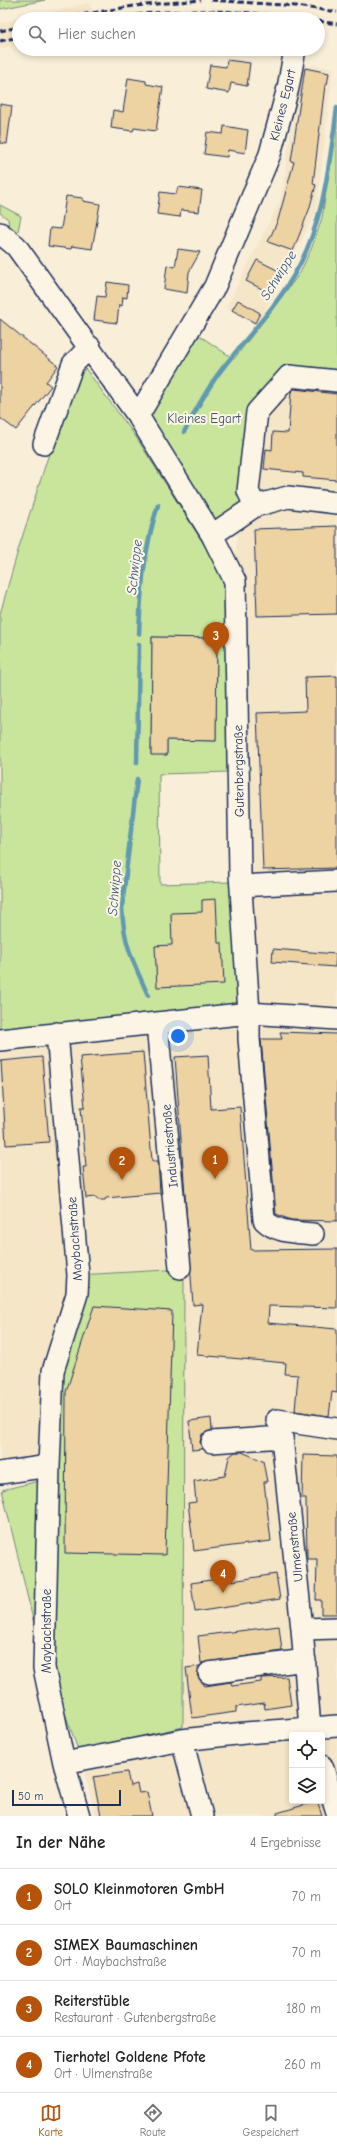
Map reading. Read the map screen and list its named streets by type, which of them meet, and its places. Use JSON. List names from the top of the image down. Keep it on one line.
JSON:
{"streets":{"street":["Kleines Egart","Gutenbergstraße","Industriestraße","Maybachstraße","Ulmenstraße"]},"water":["Schwippe"],"parks":["Kleines Egart"],"scale_bar":"50 m","page":{"search":"Hier suchen","pins":["3","1","2","4"],"scale":"50 m","heading":["In der Nähe","4 Ergebnisse"],"list":[{"mark":"1","name":"SOLO Kleinmotoren GmbH","note":"Ort","value":"70 m"},{"mark":"2","name":"SIMEX Baumaschinen","note":"Ort · Maybachstraße","value":"70 m"},{"mark":"3","name":"Reiterstüble","note":"Restaurant · Gutenbergstraße","value":"180 m"},{"mark":"4","name":"Tierhotel Goldene Pfote","note":"Ort · Ulmenstraße","value":"260 m"}],"nav":["Karte","Route","Gespeichert"]}}
